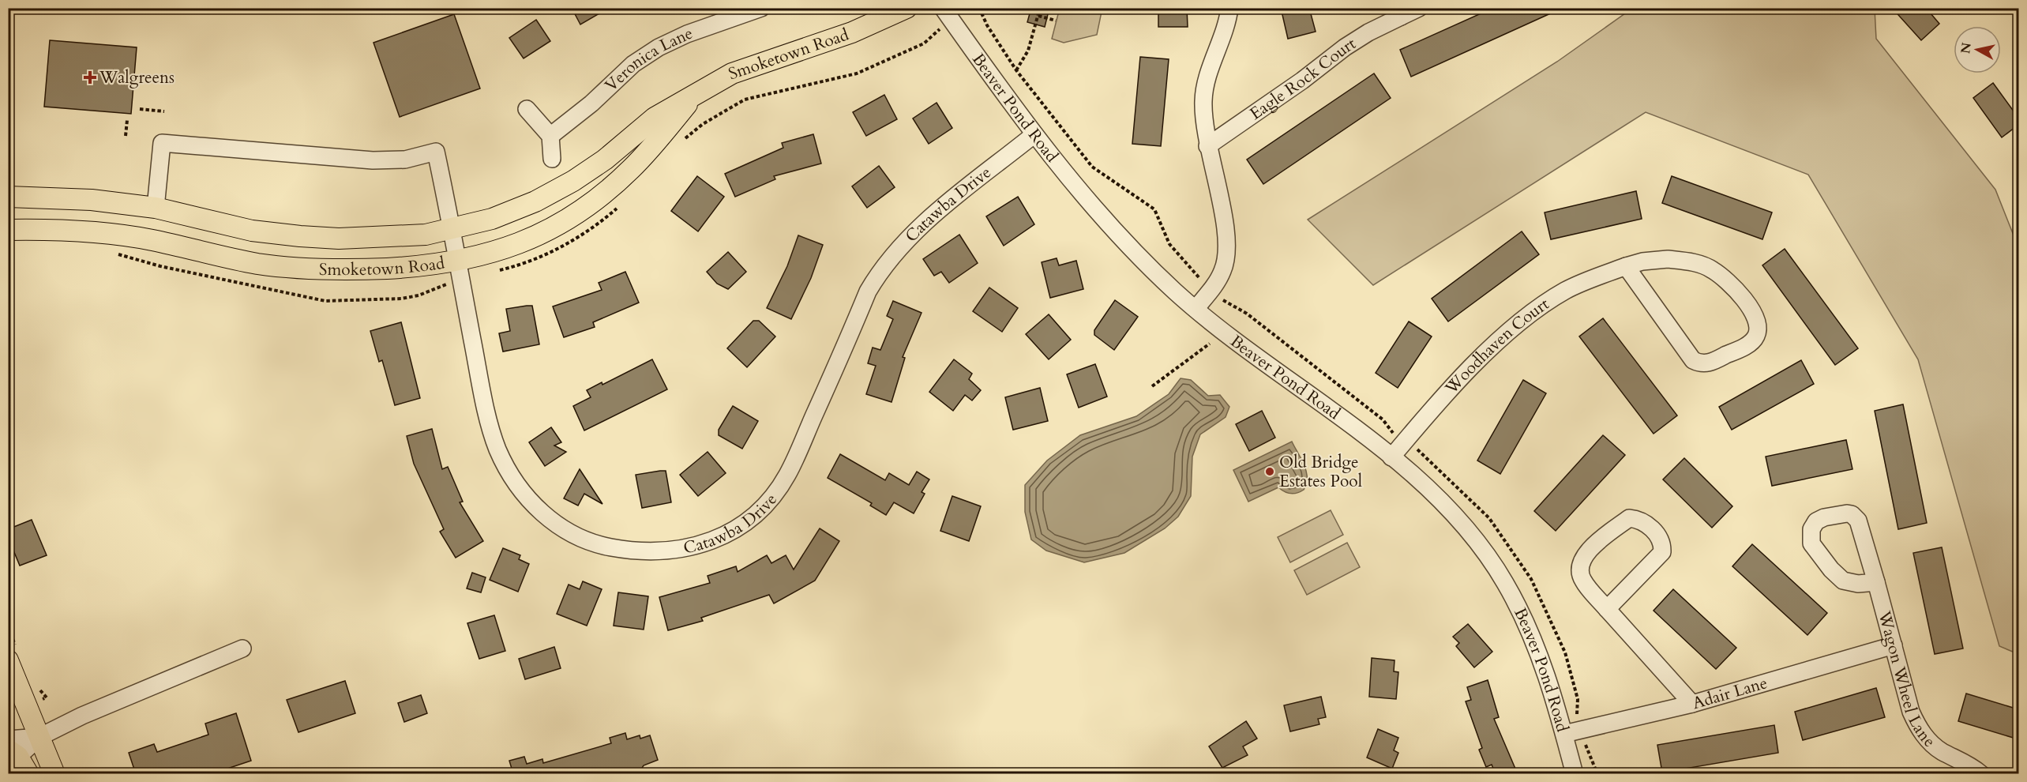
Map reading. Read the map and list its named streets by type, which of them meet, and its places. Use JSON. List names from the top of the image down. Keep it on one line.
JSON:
{"streets":{"main road":["Smoketown Road"],"street":["Veronica Lane","Eagle Rock Court","Beaver Pond Road","Catawba Drive","Woodhaven Court","Wagon Wheel Lane","Adair Lane"]},"crossings":[["Smoketown Road","Catawba Drive"],["Beaver Pond Road","Catawba Drive"],["Beaver Pond Road","Woodhaven Court"],["Beaver Pond Road","Adair Lane"],["Wagon Wheel Lane","Adair Lane"]],"places":{"health":["Walgreens"],"other":["Old Bridge Estates Pool"]},"north":"left"}
